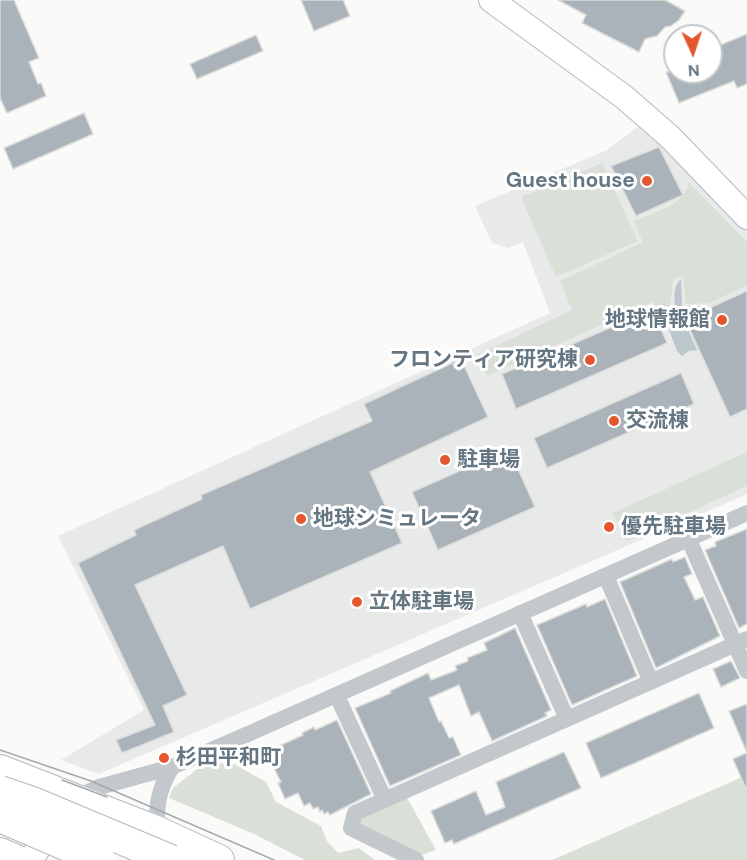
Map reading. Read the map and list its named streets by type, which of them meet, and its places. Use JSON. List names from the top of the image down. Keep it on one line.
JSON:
{"places":["Guest house","地球情報館","フロンティア研究棟","交流棟","駐車場","地球シミュレータ","優先駐車場","立体駐車場","杉田平和町"],"north":"bottom"}
